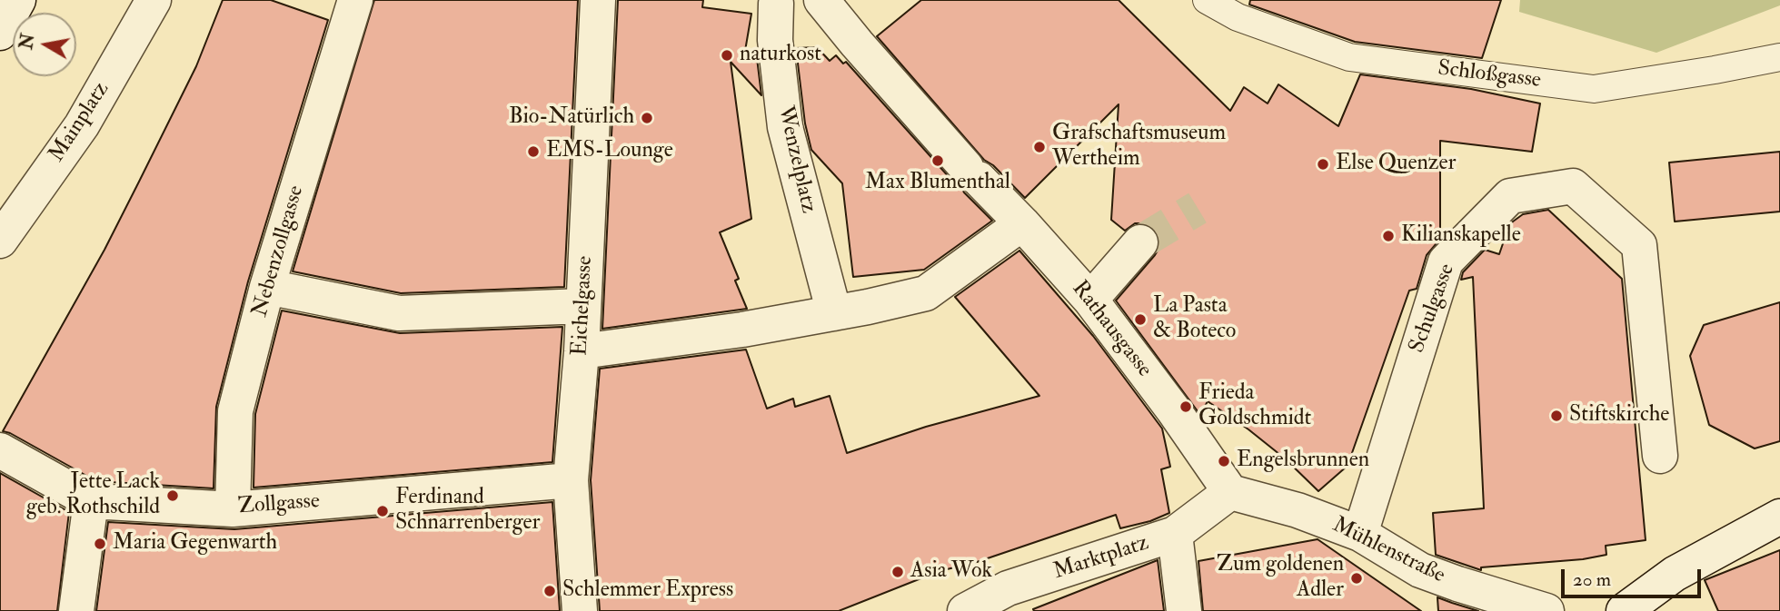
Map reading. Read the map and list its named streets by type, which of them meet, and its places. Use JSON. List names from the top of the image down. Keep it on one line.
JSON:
{"streets":{"street":["Mainplatz","Wenzelplatz","Nebenzollgasse","Eichelgasse","Schulgasse","Rathausgasse","Zollgasse","Mühlenstraße","Marktplatz"],"lane":["Schloßgasse"]},"crossings":[["Nebenzollgasse","Zollgasse"],["Eichelgasse","Zollgasse"],["Schulgasse","Mühlenstraße"],["Rathausgasse","Mühlenstraße"],["Rathausgasse","Marktplatz"],["Mühlenstraße","Marktplatz"]],"places":["naturkost","Bio-Natürlich","Grafschaftsmuseum Wertheim","EMS-Lounge","Max Blumenthal","Else Quenzer","Kilianskapelle","La Pasta & Boteco","Frieda Goldschmidt","Stiftskirche","Engelsbrunnen","Jette Lack geb. Rothschild","Ferdinand Schnarrenberger","Maria Gegenwarth","Asia Wok","Zum goldenen Adler","Schlemmer Express"],"scale_bar":"20 m","north":"left"}
